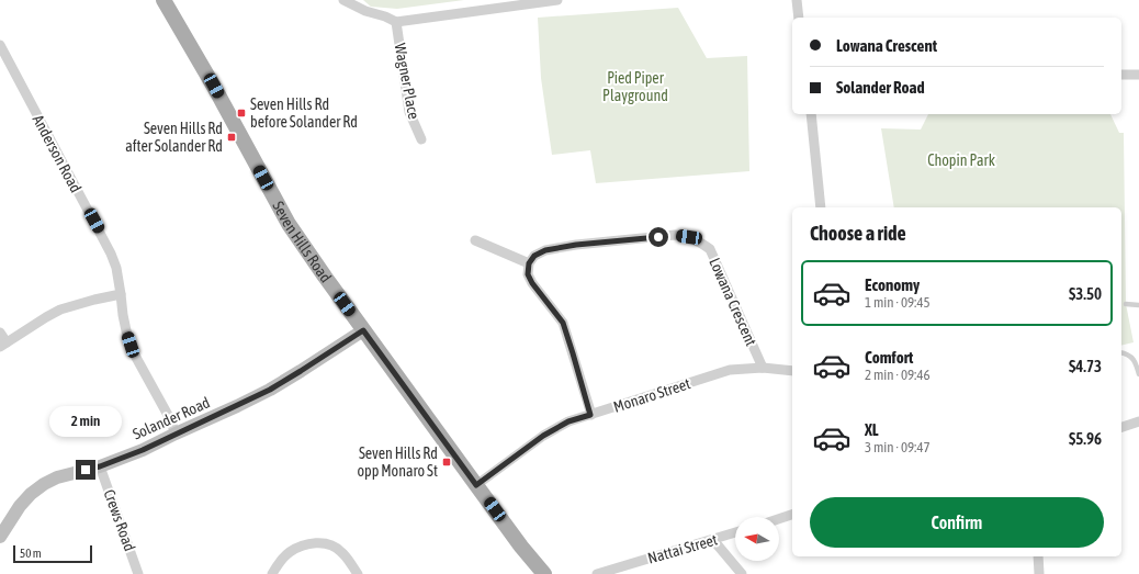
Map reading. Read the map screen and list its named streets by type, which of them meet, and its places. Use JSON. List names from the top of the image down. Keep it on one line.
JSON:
{"streets":{"main road":["Seven Hills Road"],"street":["Wagner Place","Anderson Road","Lowana Crescent","Monaro Street","Solander Road","Crews Road","Nattai Street"]},"crossings":[["Anderson Road","Solander Road"],["Seven Hills Road","Monaro Street"],["Seven Hills Road","Solander Road"],["Lowana Crescent","Monaro Street"],["Solander Road","Crews Road"]],"parks":["Pied Piper Playground","Chopin Park"],"places":{"transit":["Seven Hills Rd before Solander Rd","Seven Hills Rd after Solander Rd","Seven Hills Rd opp Monaro St"]},"scale_bar":"50 m","north":"left","page":{"banner":["Lowana Crescent","Solander Road"],"heading":"Choose a ride","list":[{"name":"Economy","note":"1 min · 09:45","value":"$3.50"},{"name":"Comfort","note":"2 min · 09:46","value":"$4.73"},{"name":"XL","note":"3 min · 09:47","value":"$5.96"}],"bubble":"2 min","buttons":"Confirm","scale":"50 m"}}
